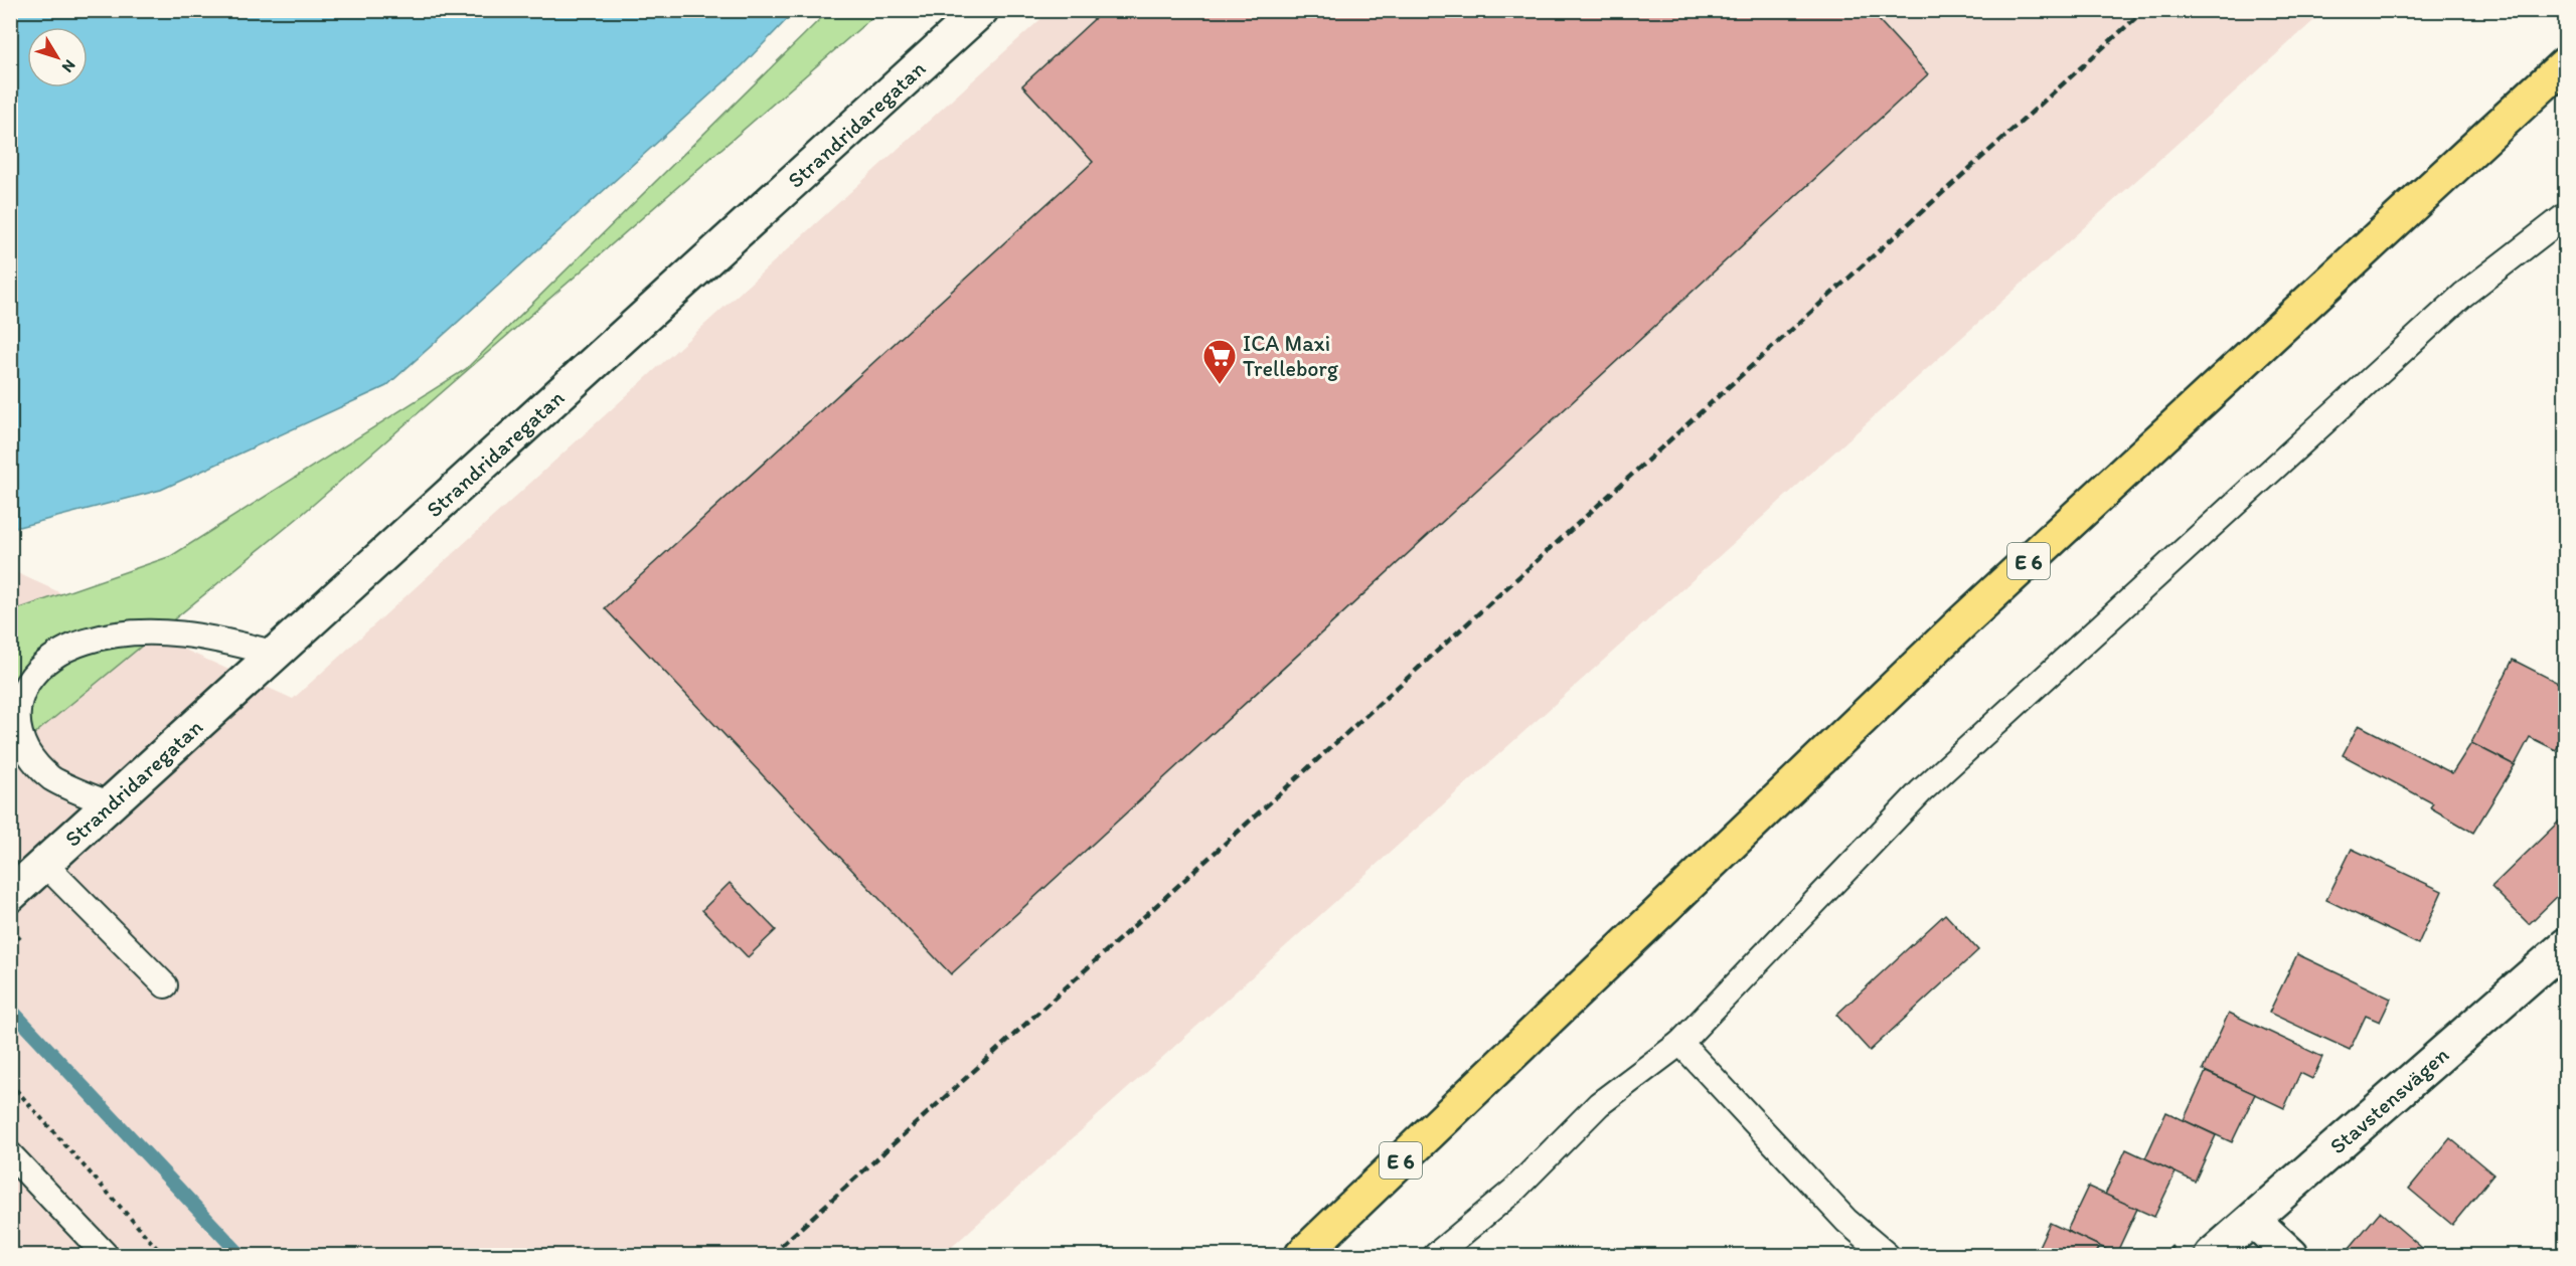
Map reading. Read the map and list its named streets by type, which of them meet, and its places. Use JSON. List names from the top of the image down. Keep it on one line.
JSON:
{"streets":{"highway":["E 6"],"street":["Strandridaregatan","Stavstensvägen"]},"places":{"supermarket":["ICA Maxi Trelleborg"]},"north":"bottom right"}
